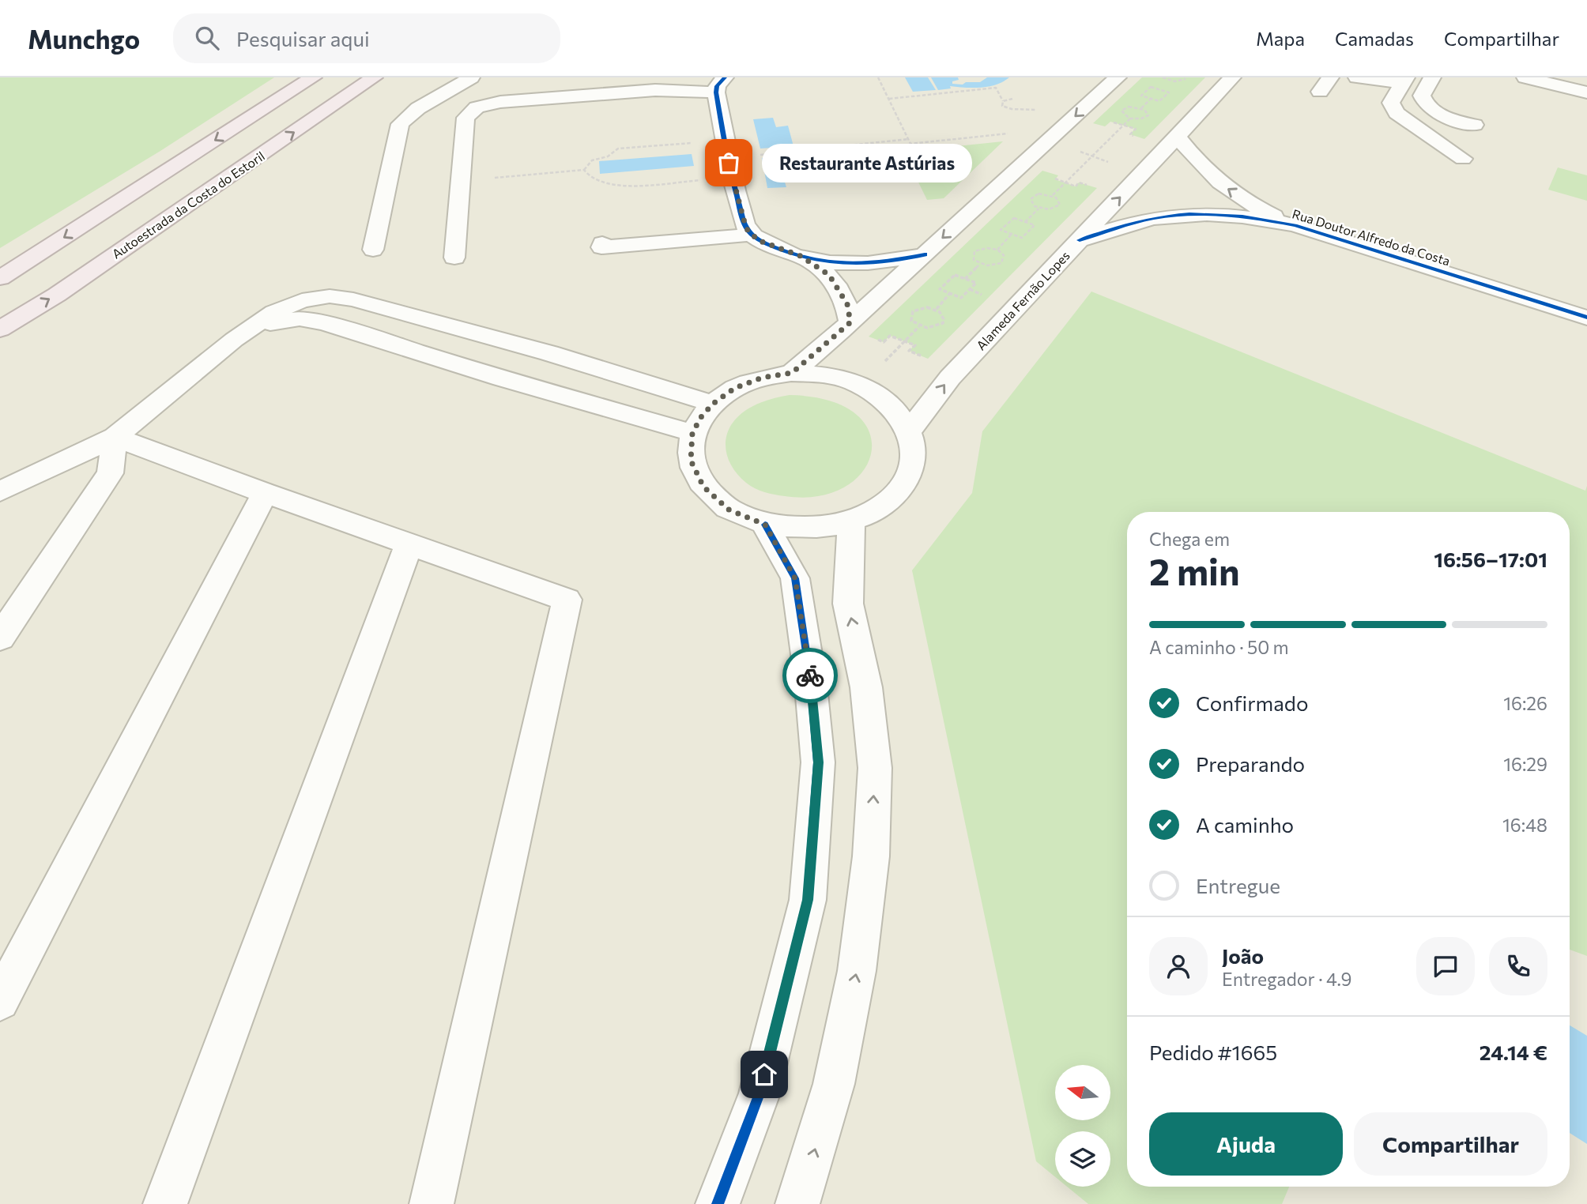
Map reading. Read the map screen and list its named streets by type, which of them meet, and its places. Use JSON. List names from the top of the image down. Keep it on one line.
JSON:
{"streets":{"highway":["Autoestrada da Costa do Estoril"],"street":["Rua Doutor Alfredo da Costa","Alameda Fernão Lopes"]},"crossings":[["Rua Doutor Alfredo da Costa","Alameda Fernão Lopes"]],"places":["Restaurante Astúrias"],"north":"left","page":{"header":"Munchgo","search":"Pesquisar aqui","nav":["Mapa","Camadas","Compartilhar"],"bubble":"Restaurante Astúrias","heading":["2 min","Chega em","16:56–17:01"],"panel":["João","Entregador · 4.9","Pedido #1665","24.14 €"],"bar":"A caminho · 50 m","list":[["Confirmado","16:26"],["Preparando","16:29"],["A caminho","16:48"],"Entregue"],"buttons":["Ajuda","Compartilhar"]}}
